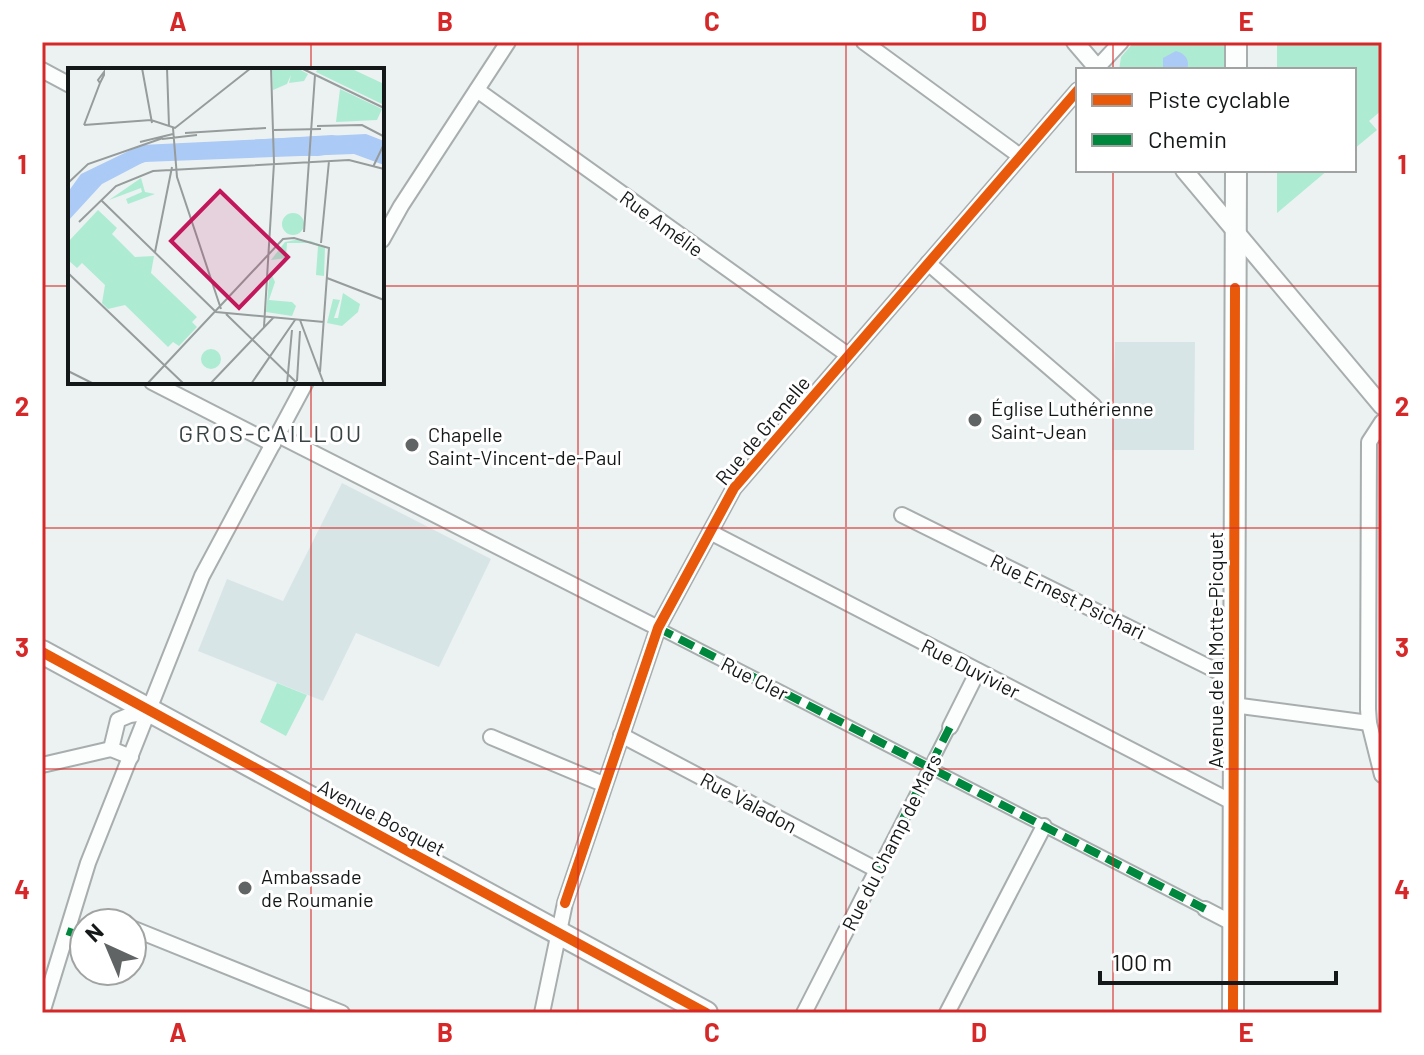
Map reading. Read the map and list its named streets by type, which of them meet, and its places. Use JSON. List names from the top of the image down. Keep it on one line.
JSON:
{"streets":{"main road":["Avenue de la Motte-Picquet","Avenue Bosquet"],"street":["Rue Amélie","Rue de Grenelle","Rue Ernest Psichari","Rue Duvivier","Rue Cler","Rue Valadon","Rue du Champ de Mars"]},"crossings":[["Rue Amélie","Rue de Grenelle"],["Rue de Grenelle","Rue Duvivier"],["Rue de Grenelle","Rue Cler"],["Rue de Grenelle","Rue Valadon"],["Rue de Grenelle","Avenue Bosquet"],["Rue Ernest Psichari","Avenue de la Motte-Picquet"],["Avenue de la Motte-Picquet","Rue Duvivier"],["Avenue de la Motte-Picquet","Rue Cler"],["Rue Duvivier","Rue du Champ de Mars"],["Rue Cler","Rue du Champ de Mars"],["Rue Valadon","Rue du Champ de Mars"]],"districts":["GROS-CAILLOU"],"places":["Église Luthérienne Saint-Jean","Chapelle Saint-Vincent-de-Paul","Ambassade de Roumanie"],"legend":["Piste cyclable","Chemin"],"scale_bar":"100 m","north":"top left","grid":{"columns":["A","B","C","D","E"],"rows":["1","2","3","4"]}}
